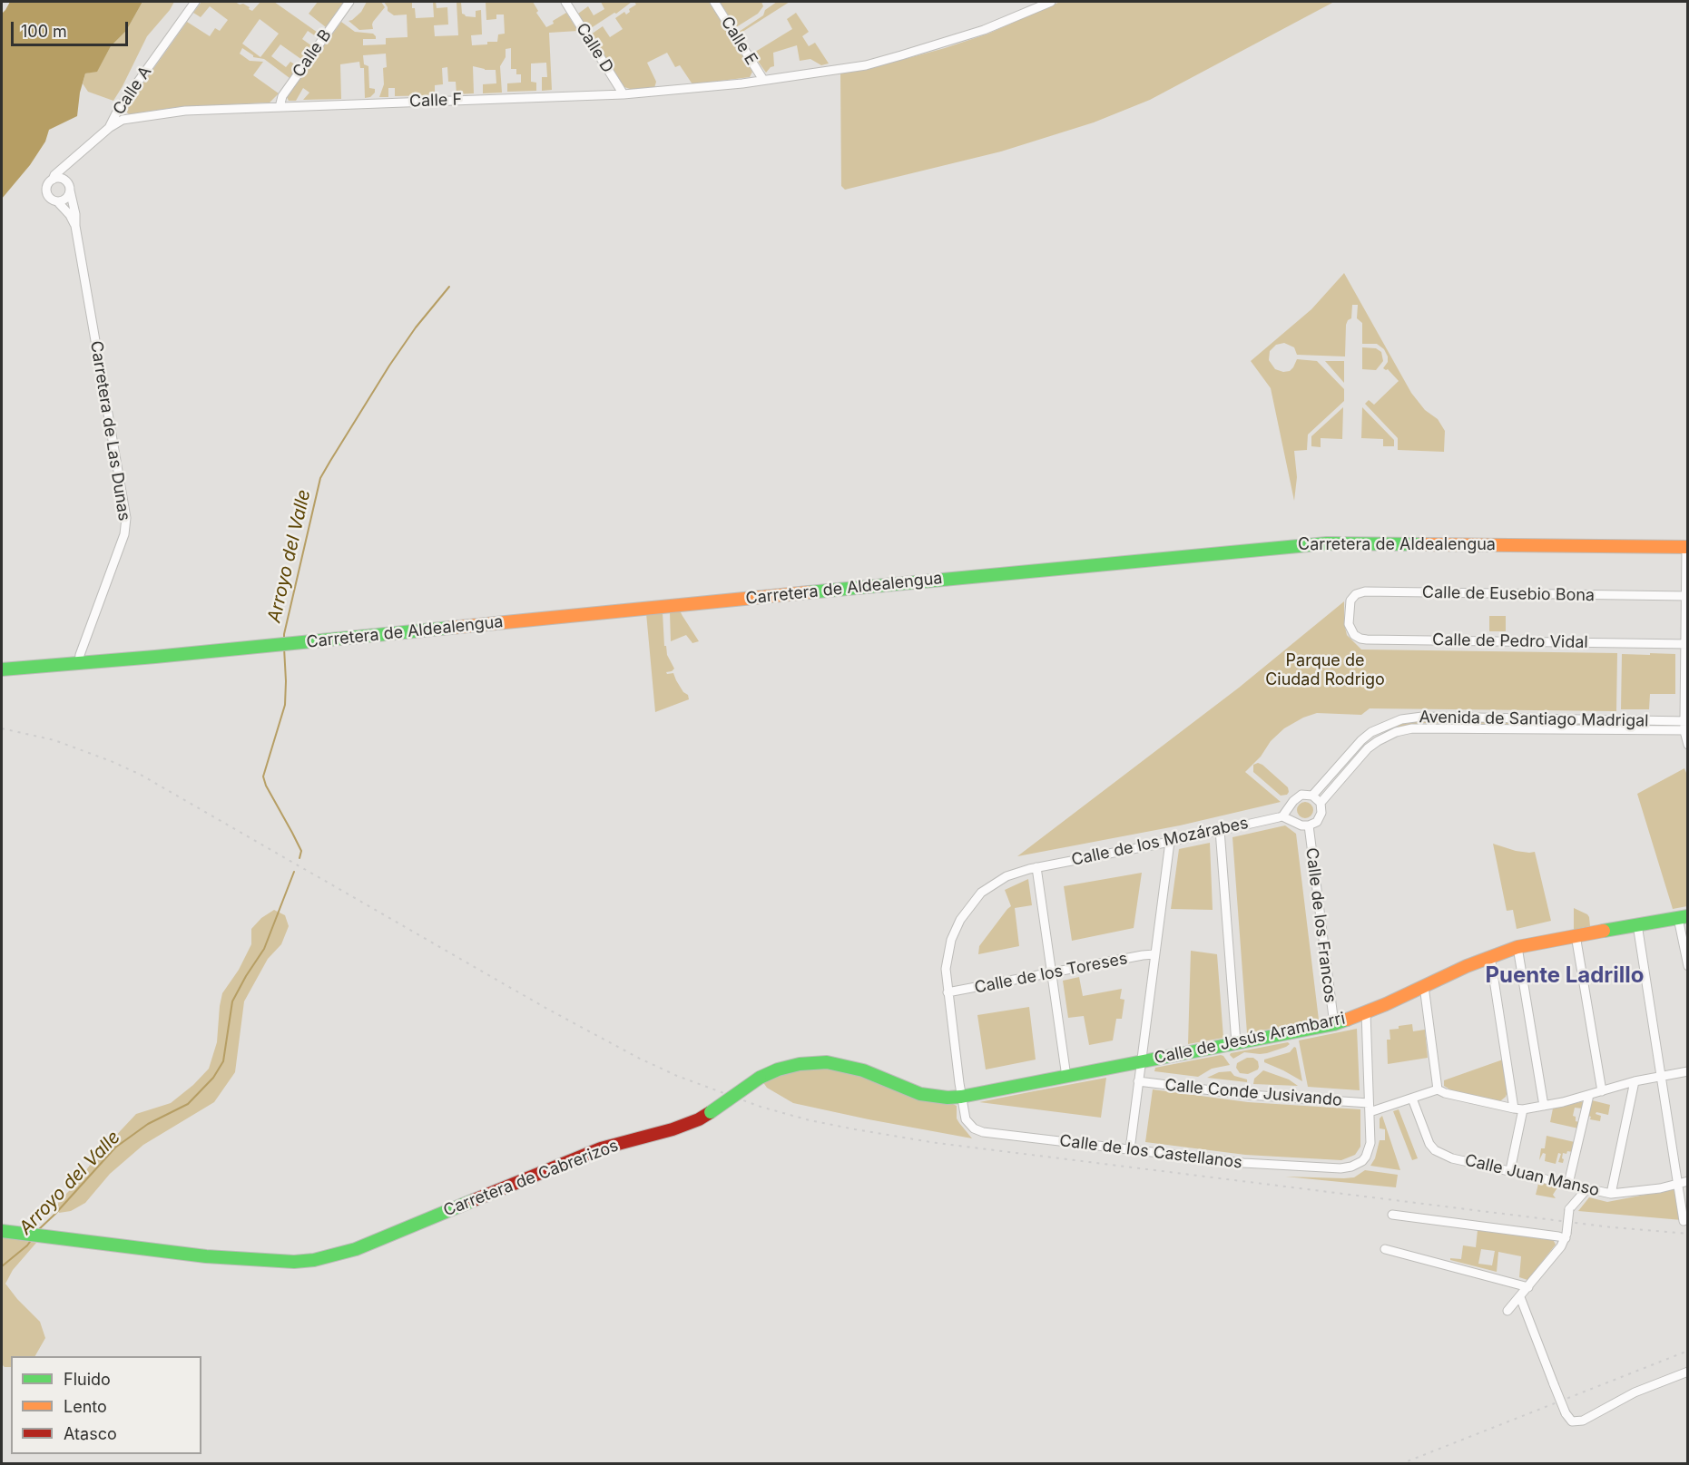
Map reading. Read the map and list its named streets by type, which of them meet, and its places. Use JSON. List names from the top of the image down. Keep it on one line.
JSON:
{"streets":{"street":["Calle E","Calle D","Calle B","Calle A","Calle F","Carretera de Las Dunas","Carretera de Aldealengua","Calle de Eusebio Bona","Calle de Pedro Vidal","Avenida de Santiago Madrigal","Calle de los Mozárabes","Calle de los Francos","Calle de los Toreses","Calle de Jesús Arambarri","Calle Conde Jusivando","Calle de los Castellanos","Calle Juan Manso","Carretera de Cabrerizos"]},"crossings":[["Calle E","Calle F"],["Calle D","Calle F"],["Calle B","Calle F"],["Calle A","Calle F"],["Carretera de Las Dunas","Carretera de Aldealengua"],["Calle de Eusebio Bona","Calle de Pedro Vidal"],["Avenida de Santiago Madrigal","Calle de los Francos"],["Calle de los Mozárabes","Calle de los Toreses"],["Calle de los Mozárabes","Calle de los Castellanos"],["Calle de los Francos","Calle de Jesús Arambarri"],["Calle de los Toreses","Calle de los Castellanos"],["Calle de Jesús Arambarri","Calle de los Castellanos"],["Calle de Jesús Arambarri","Carretera de Cabrerizos"],["Calle Conde Jusivando","Calle de los Castellanos"],["Calle de los Castellanos","Carretera de Cabrerizos"]],"districts":["Puente Ladrillo"],"water":["Arroyo del Valle"],"parks":["Parque de Ciudad Rodrigo"],"legend":["Fluido","Lento","Atasco"],"scale_bar":"100 m"}
